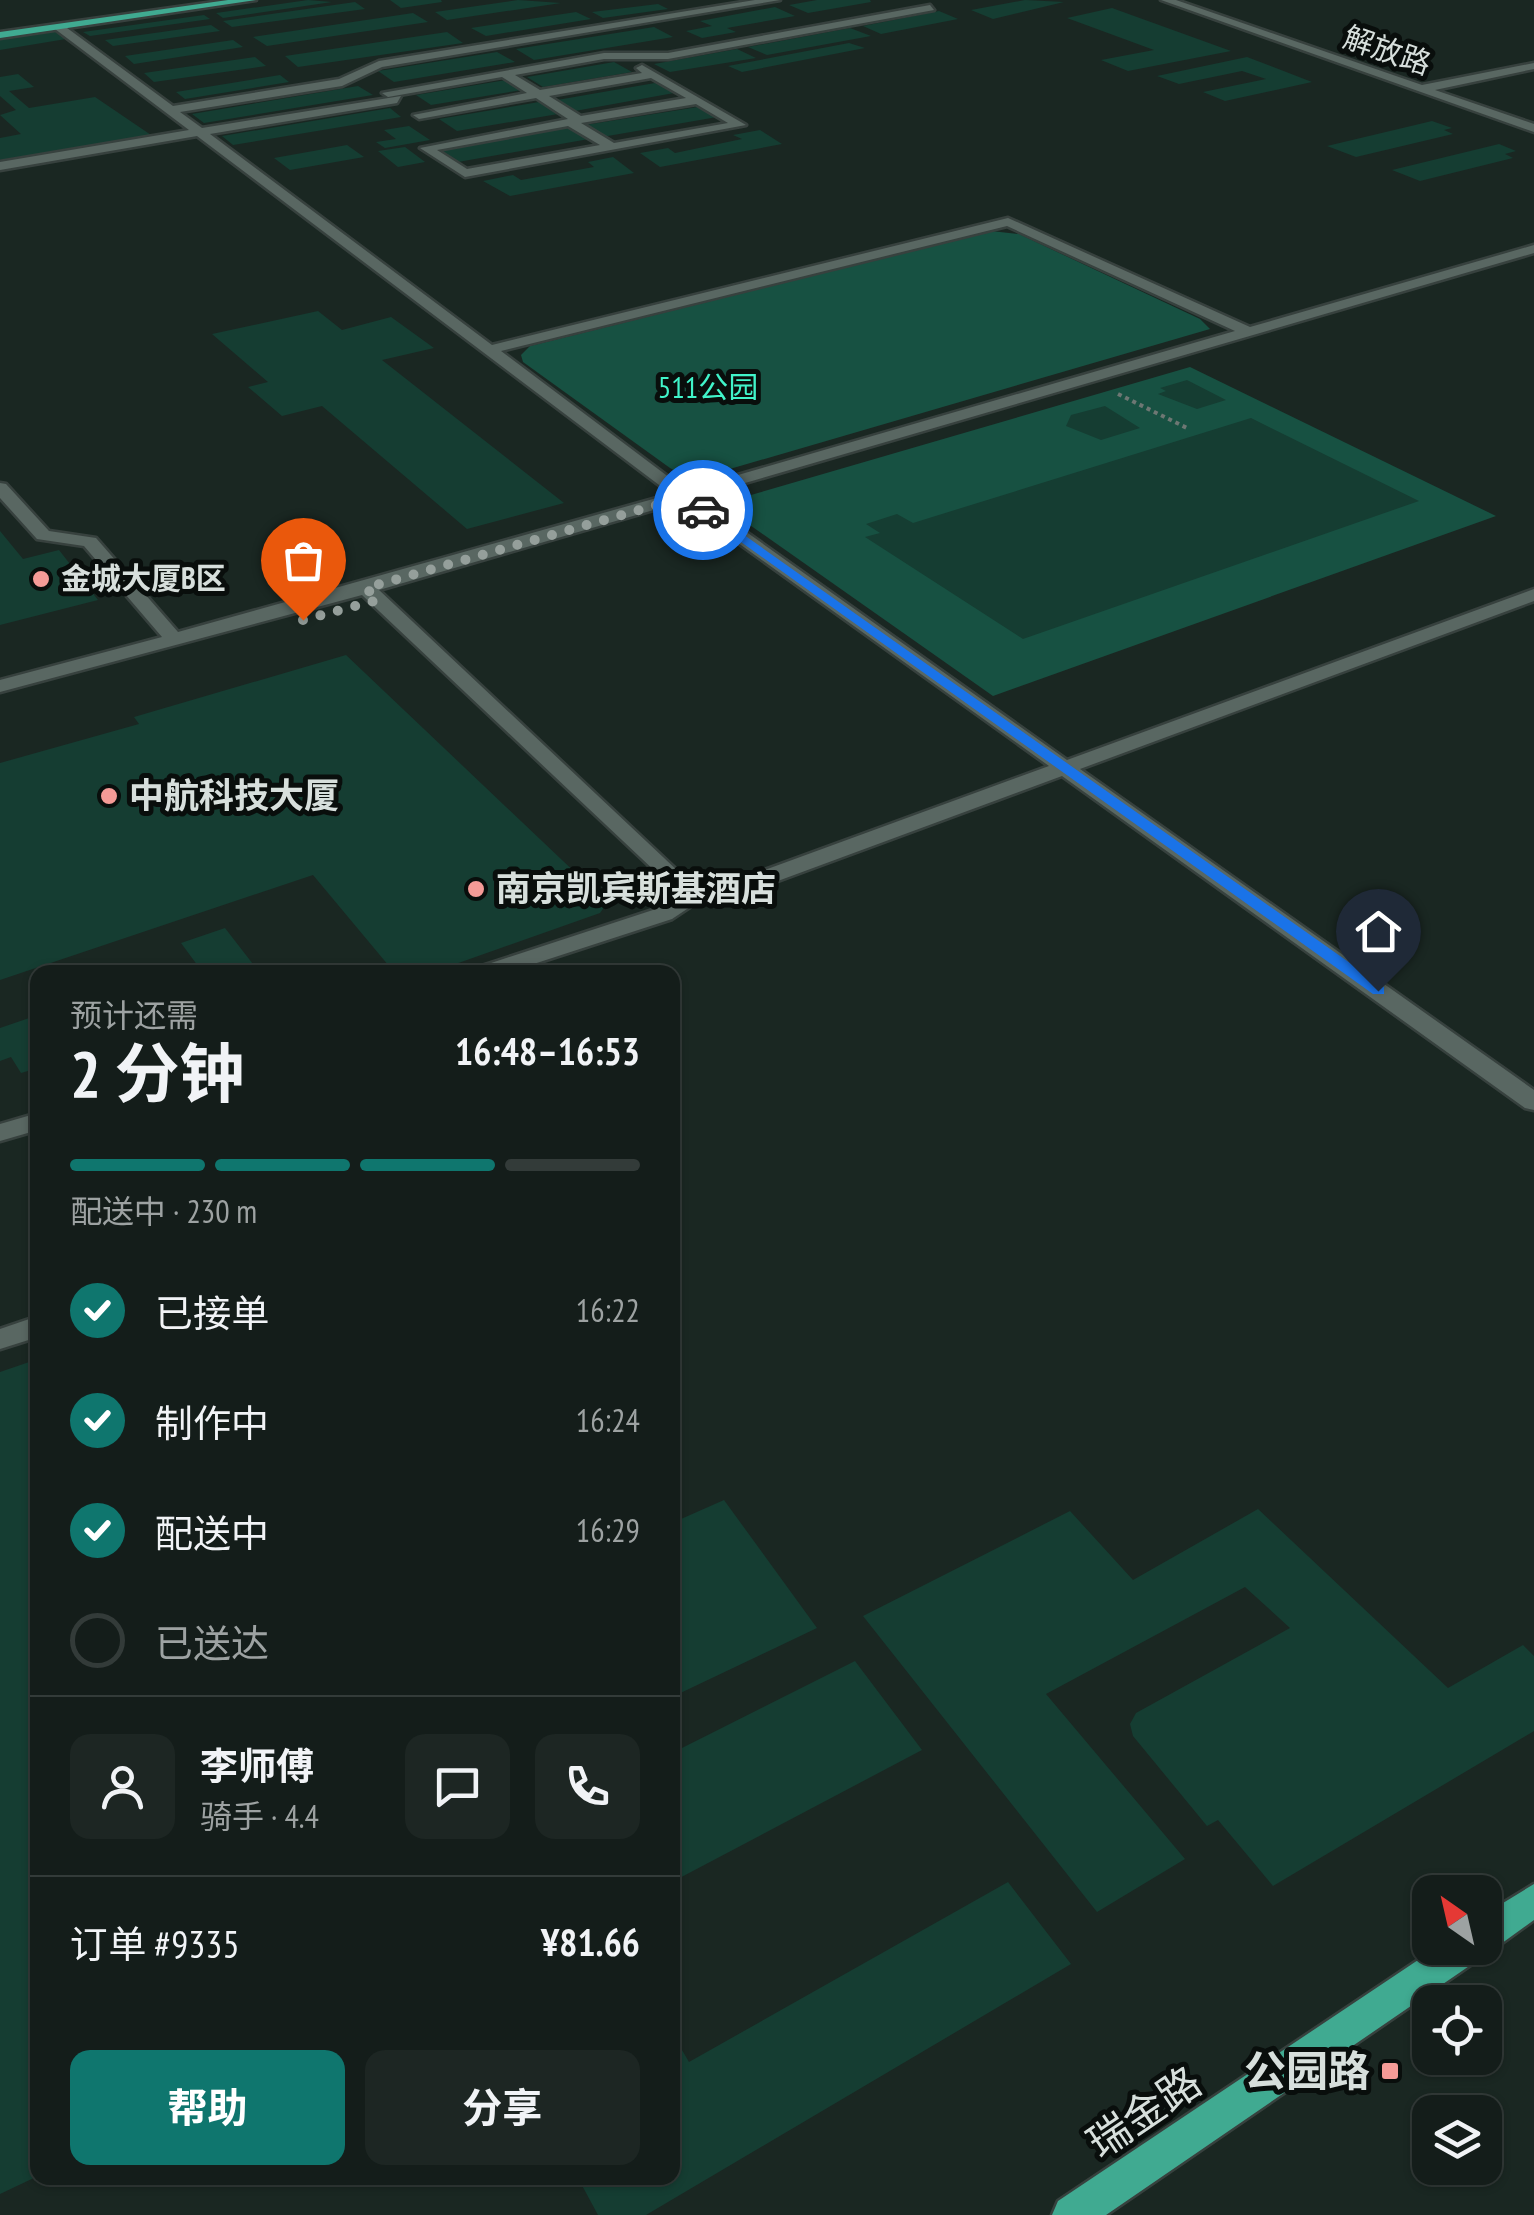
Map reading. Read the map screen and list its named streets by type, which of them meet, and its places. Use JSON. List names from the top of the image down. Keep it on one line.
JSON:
{"streets":{"street":["解放路"]},"parks":["511公园"],"places":{"other":["金城大厦B区","中航科技大厦","南京凯宾斯基酒店"],"transit":["公园路"]},"north":"top left","page":{"heading":["2 分钟","预计还需","16:48–16:53"],"panel":["李师傅","骑手 · 4.4","订单 #9335","¥81.66"],"bar":"配送中 · 230 m","list":[["已接单","16:22"],["制作中","16:24"],["配送中","16:29"],"已送达"],"buttons":["帮助","分享"]}}
